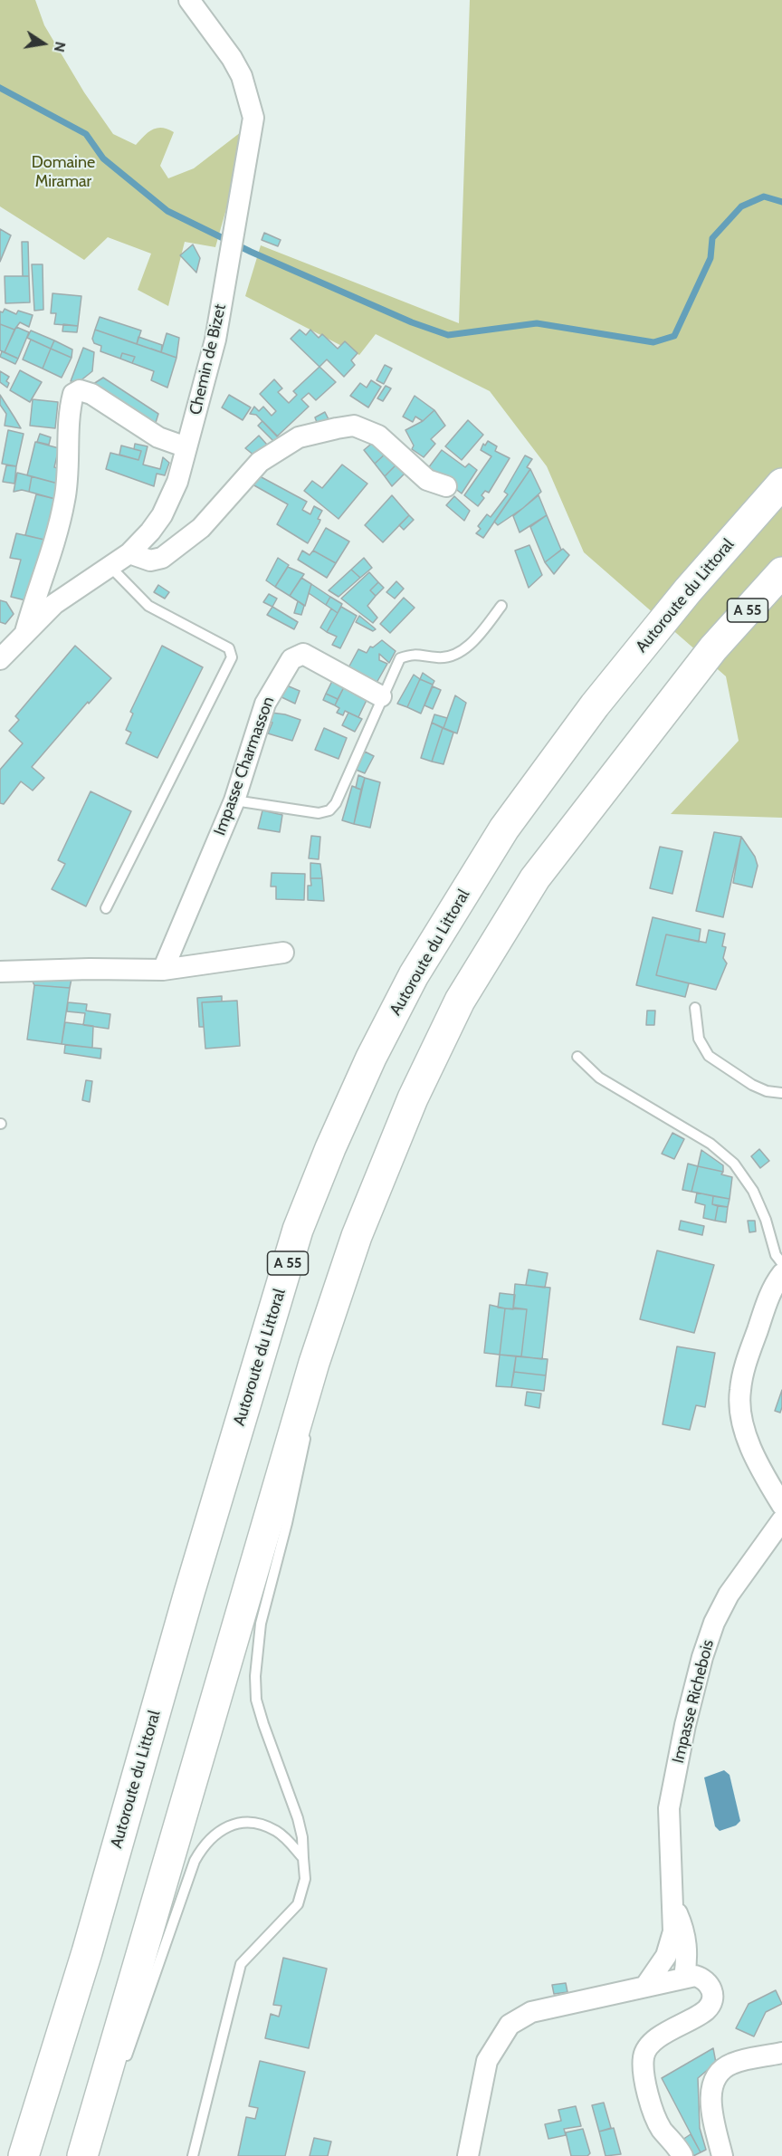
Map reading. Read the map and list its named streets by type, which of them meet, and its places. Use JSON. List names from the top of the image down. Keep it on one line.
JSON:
{"streets":{"highway":["Autoroute du Littoral","A 55"],"street":["Chemin de Bizet","Impasse Charmasson","Impasse Richebois"]},"parks":["Domaine Miramar"],"north":"right"}
